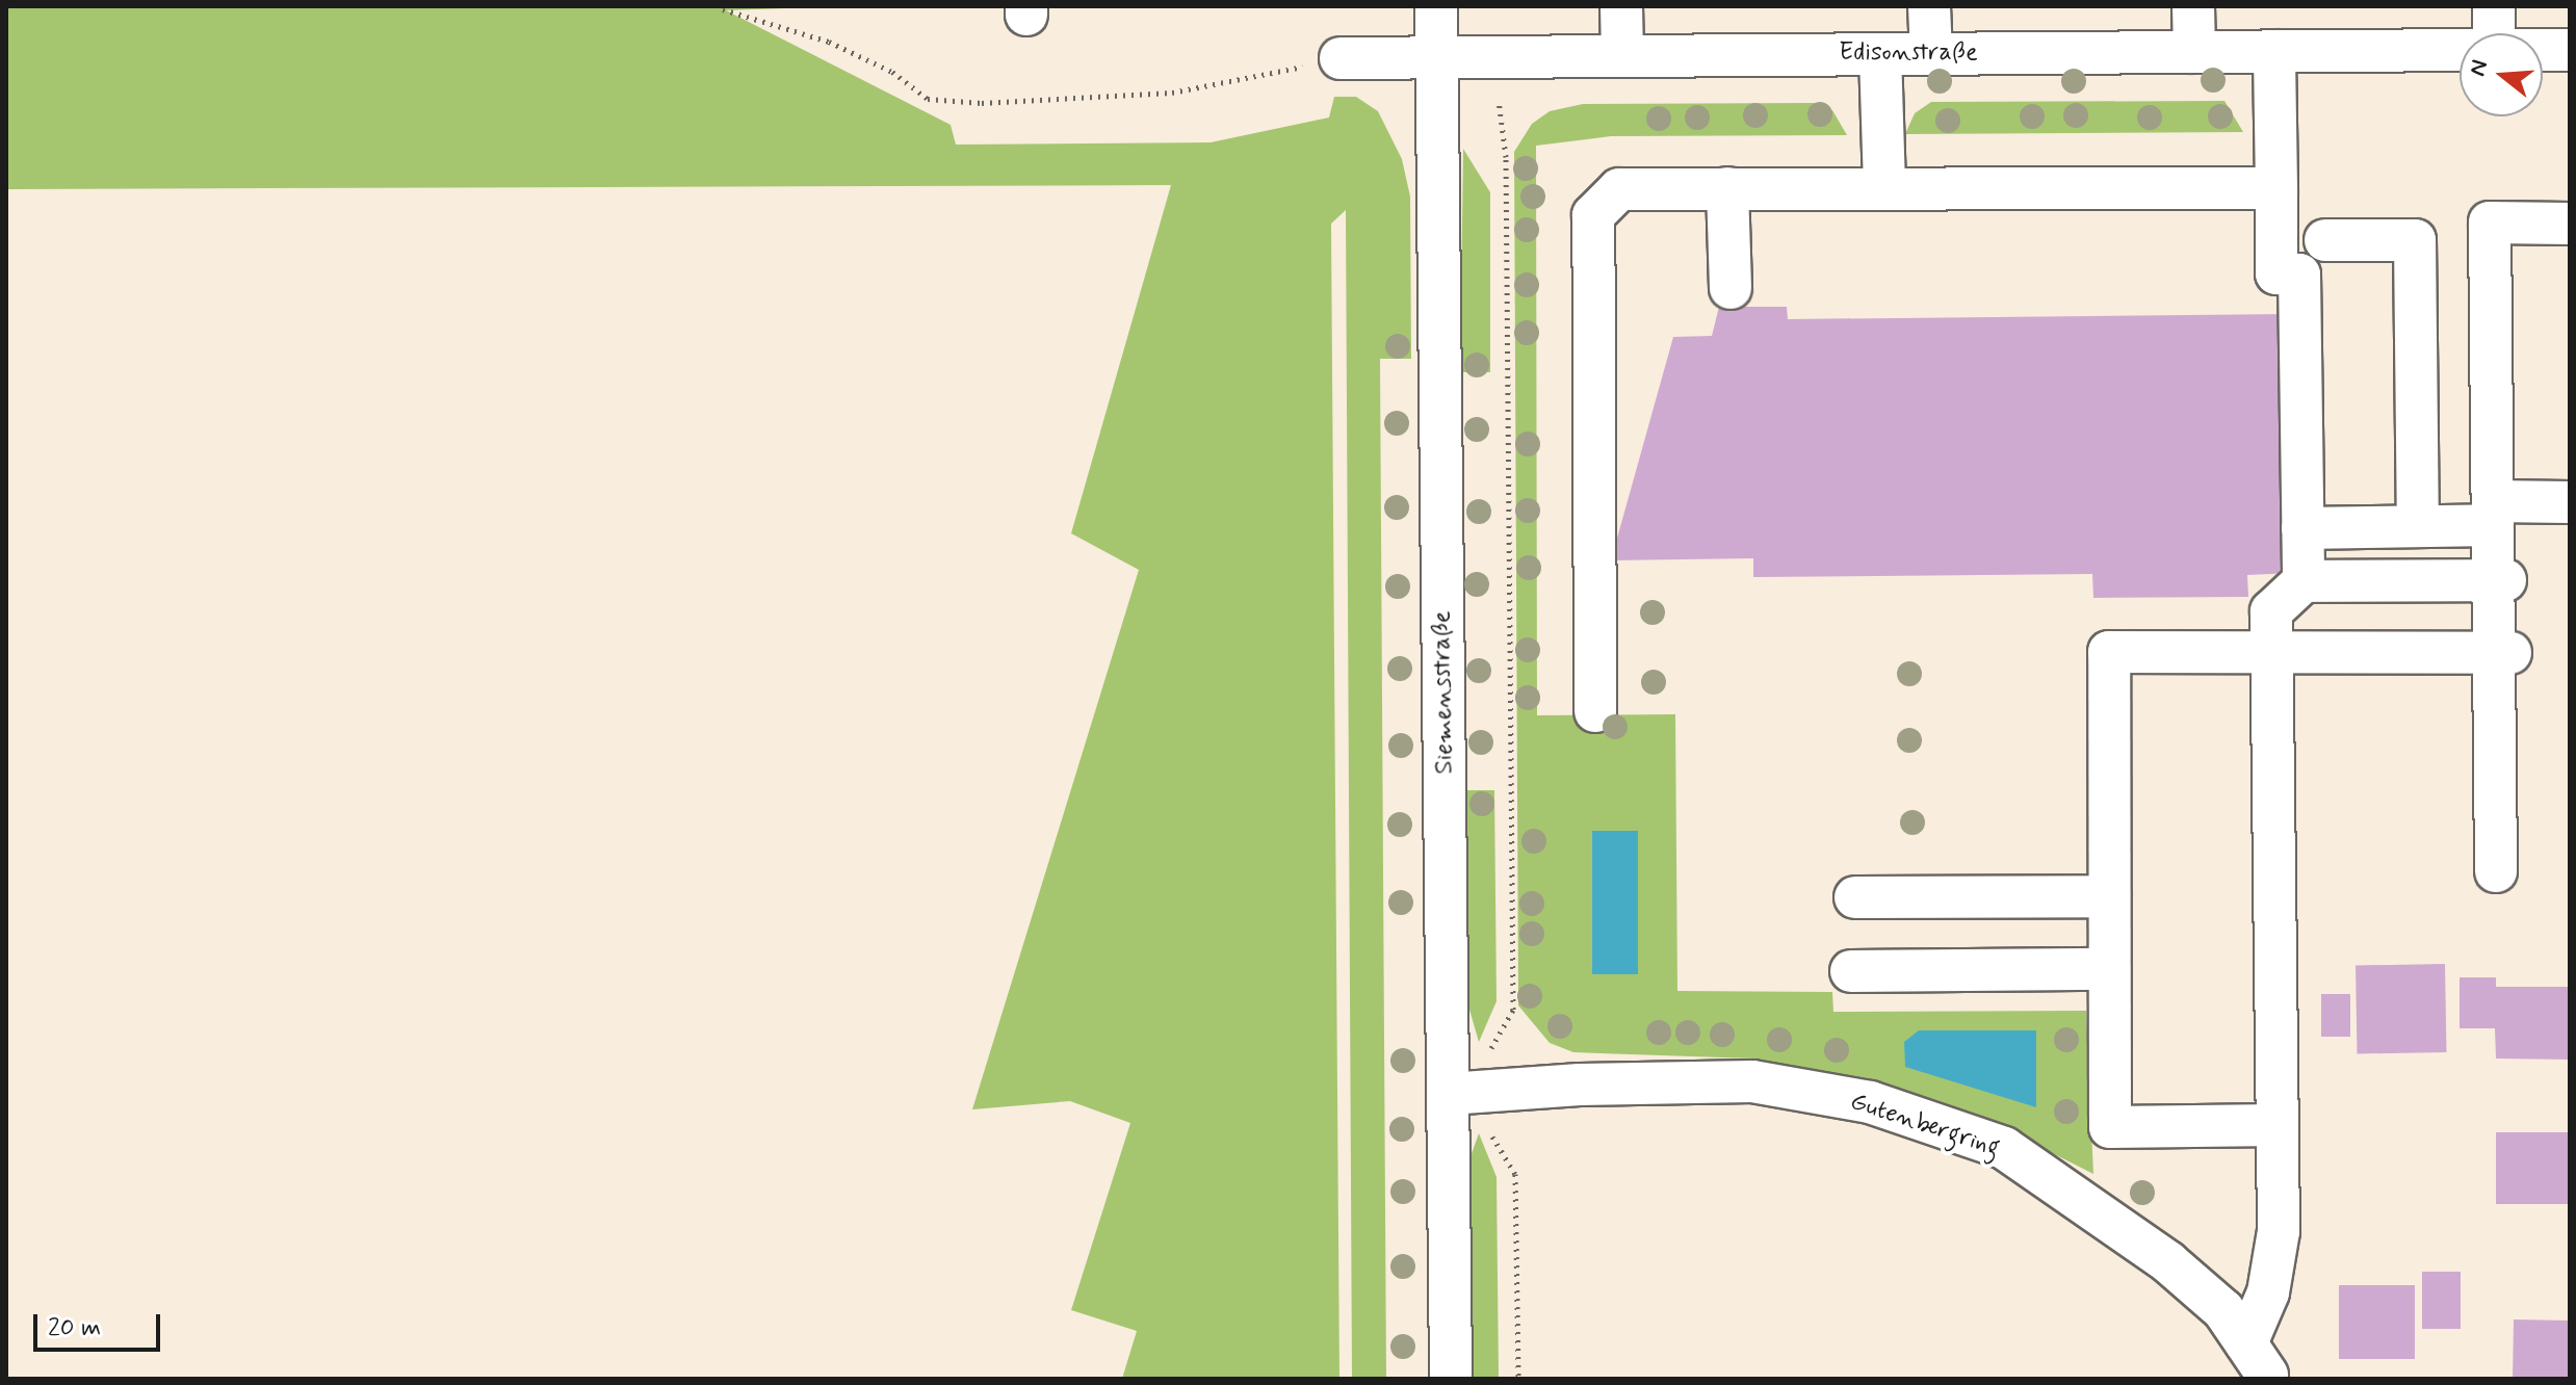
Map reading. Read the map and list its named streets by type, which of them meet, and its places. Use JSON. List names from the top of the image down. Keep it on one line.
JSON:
{"streets":{"street":["Edisonstraße","Siemensstraße","Gutenbergring"]},"crossings":[["Edisonstraße","Siemensstraße"],["Siemensstraße","Gutenbergring"]],"scale_bar":"20 m","north":"left"}
